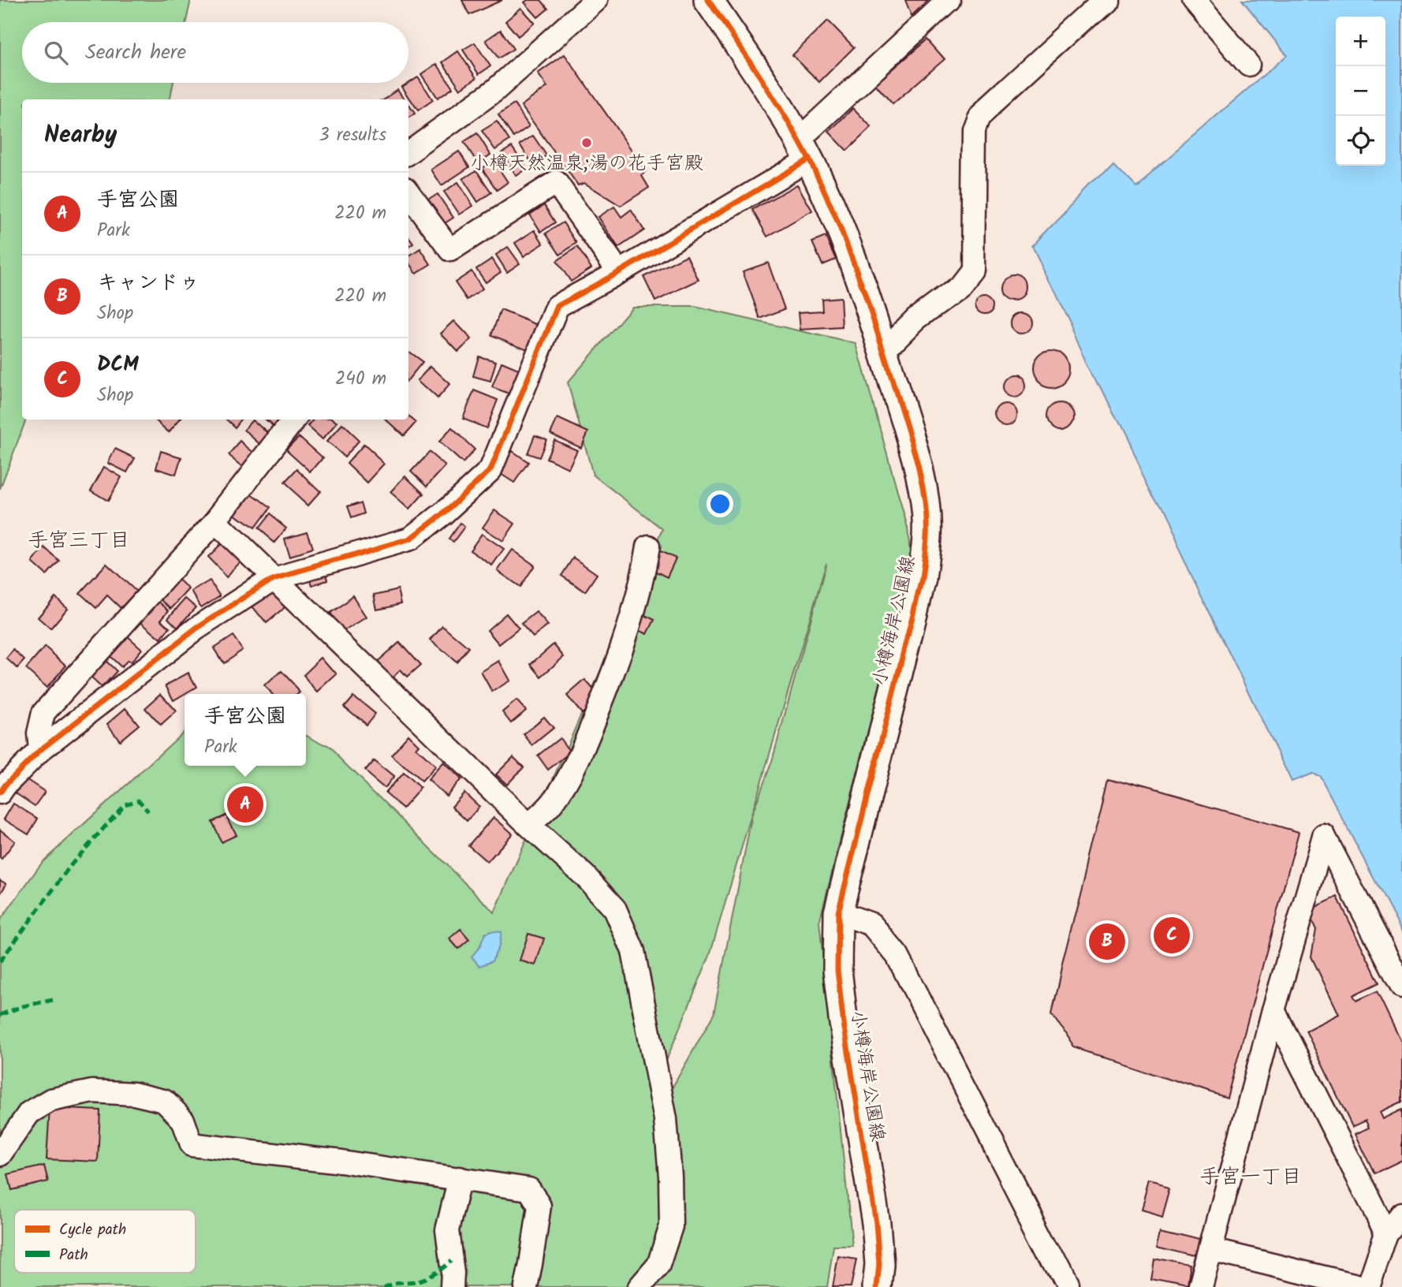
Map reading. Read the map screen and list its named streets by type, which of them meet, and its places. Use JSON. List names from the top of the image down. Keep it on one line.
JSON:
{"streets":{"main road":["小樽海岸公園線"]},"districts":["手宮三丁目","手宮一丁目"],"places":["小樽天然温泉;湯の花手宮殿"],"legend":["Cycle path","Path"],"page":{"map_buttons":["+","−"],"search":"Search here","heading":["Nearby","3 results"],"list":[{"mark":"A","name":"手宮公園","note":"Park","value":"220 m"},{"mark":"B","name":"キャンドゥ","note":"Shop","value":"220 m"},{"mark":"C","name":"DCM","note":"Shop","value":"240 m"}],"popup":["手宮公園","Park"],"pins":["A","C","B"]}}
